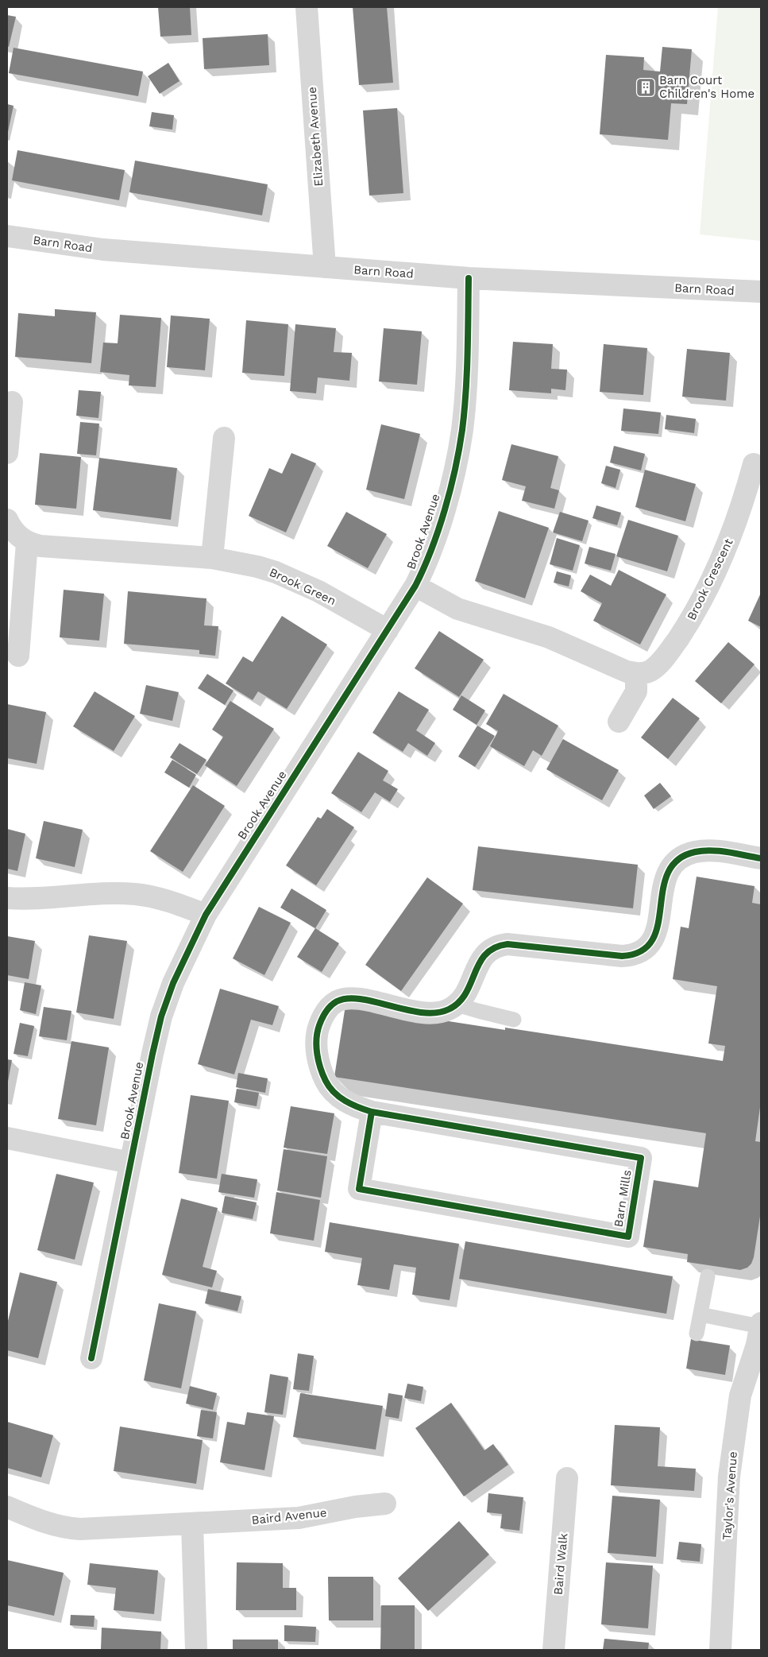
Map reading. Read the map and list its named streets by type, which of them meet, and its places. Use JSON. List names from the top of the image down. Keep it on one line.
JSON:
{"streets":{"street":["Elizabeth Avenue","Barn Road","Brook Avenue","Brook Crescent","Brook Green","Barn Mills","Taylor's Avenue","Baird Avenue","Baird Walk"]},"crossings":[["Elizabeth Avenue","Barn Road"],["Barn Road","Brook Avenue"],["Brook Avenue","Brook Green"]],"places":{"building":["Barn Court Children's Home"]}}
